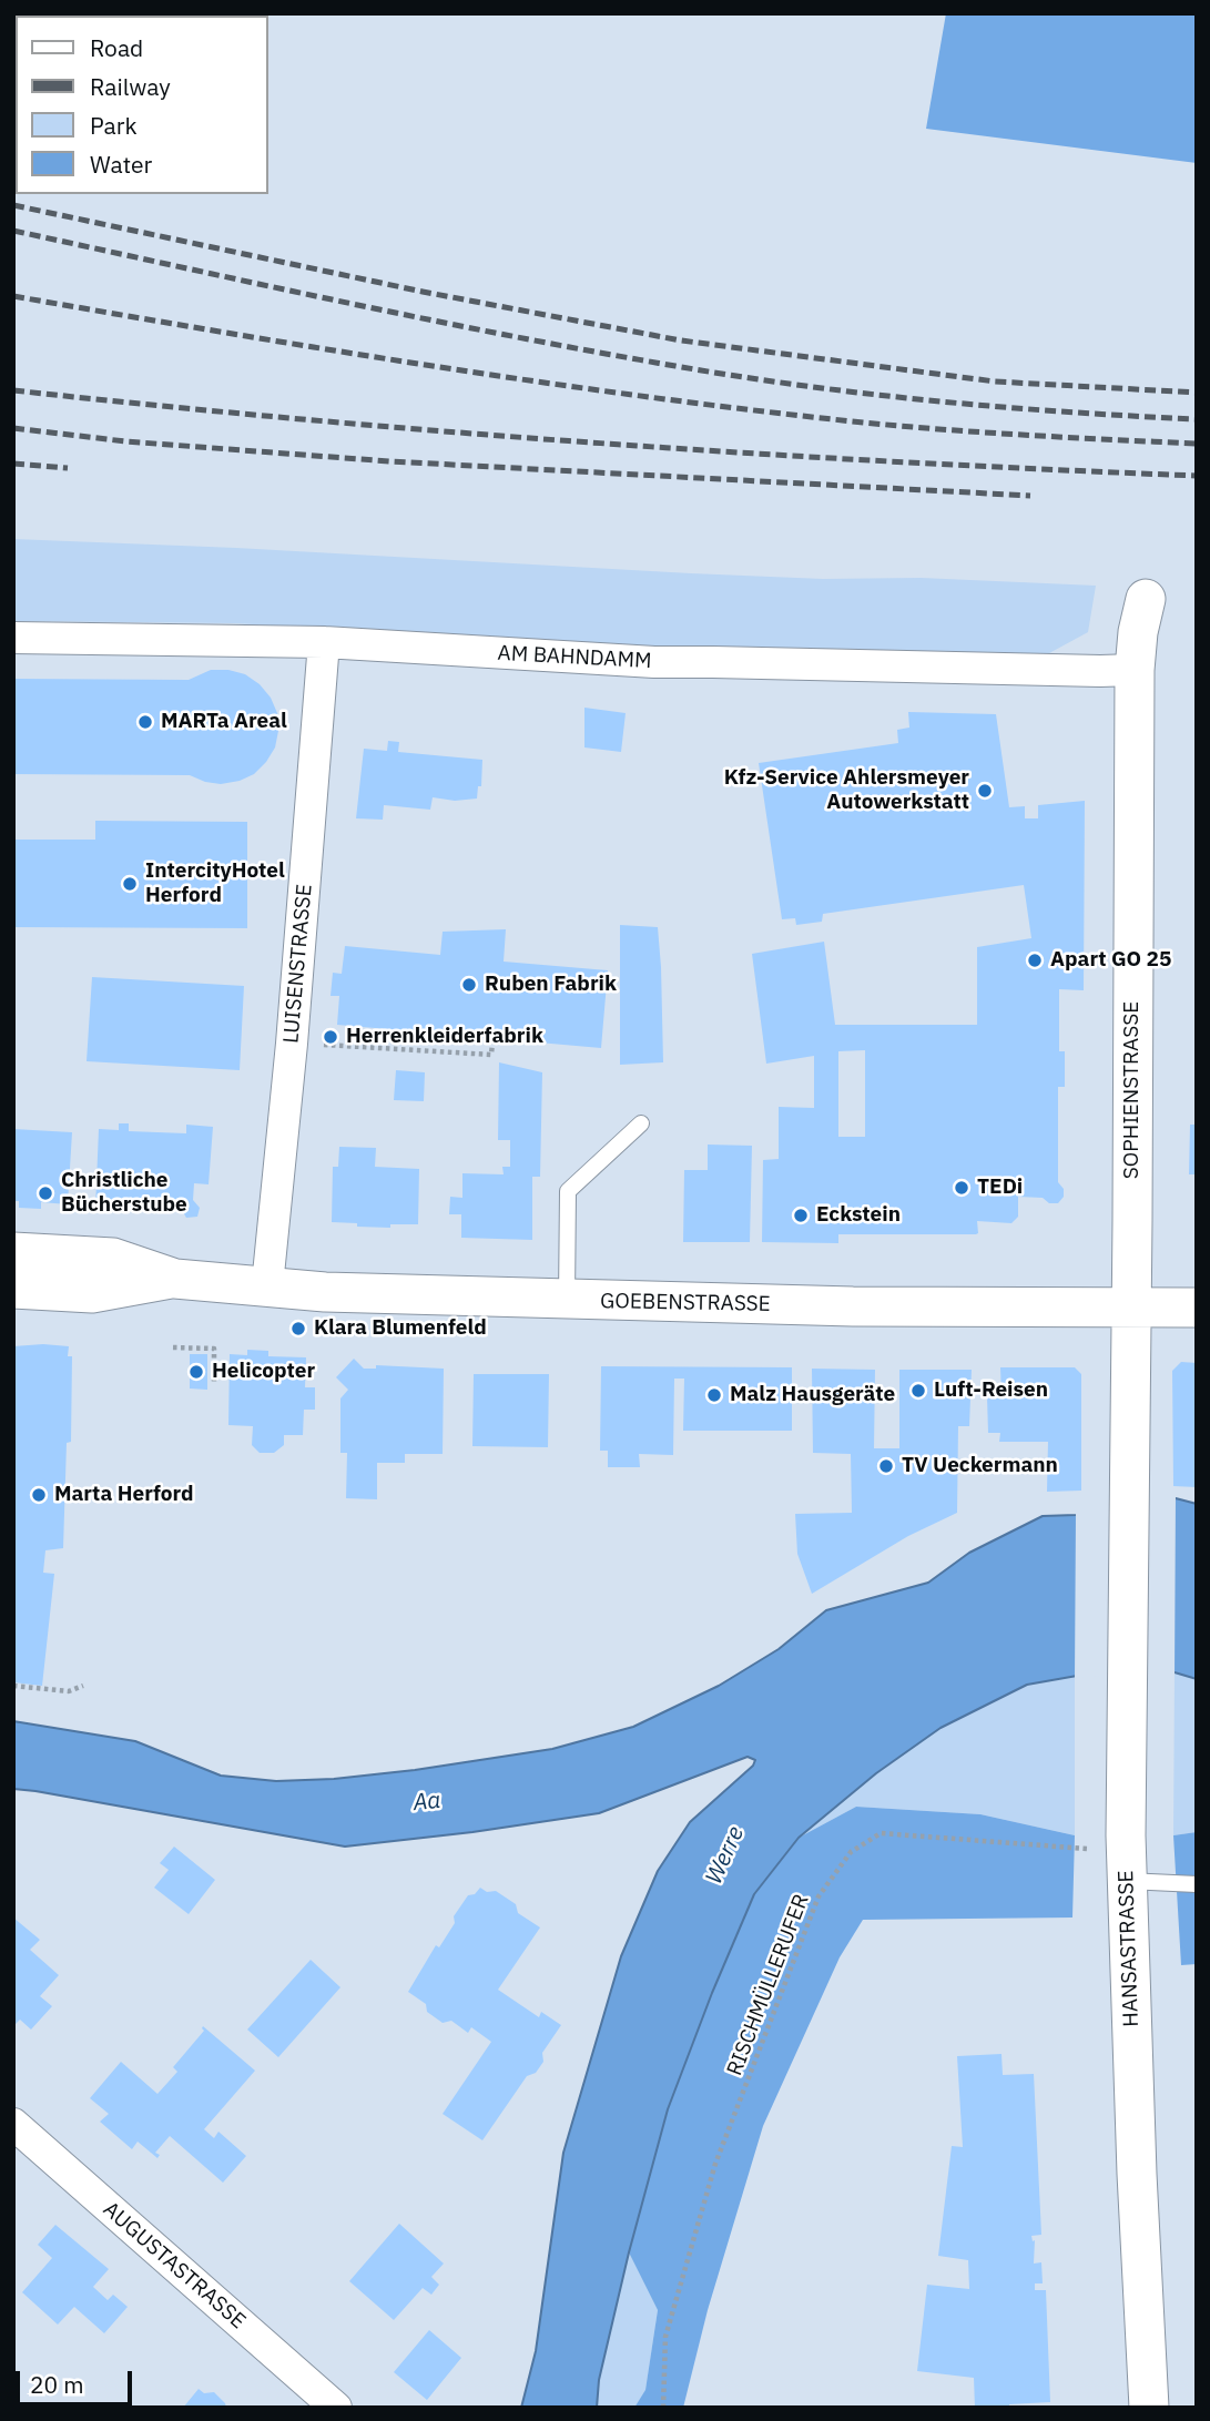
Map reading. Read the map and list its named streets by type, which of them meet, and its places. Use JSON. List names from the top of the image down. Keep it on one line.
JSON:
{"streets":{"street":["AM BAHNDAMM","LUISENSTRASSE","SOPHIENSTRASSE","GOEBENSTRASSE","HANSASTRASSE","AUGUSTASTRASSE"],"path":["RISCHMÜLLERUFER"]},"crossings":[["AM BAHNDAMM","LUISENSTRASSE"],["AM BAHNDAMM","SOPHIENSTRASSE"],["LUISENSTRASSE","GOEBENSTRASSE"],["SOPHIENSTRASSE","GOEBENSTRASSE"],["SOPHIENSTRASSE","HANSASTRASSE"],["HANSASTRASSE","RISCHMÜLLERUFER"]],"water":["Aa","Werre"],"places":["MARTa Areal","Kfz-Service Ahlersmeyer Autowerkstatt","IntercityHotel Herford","Apart GO 25","Ruben Fabrik","Herrenkleiderfabrik","TEDi","Christliche Bücherstube","Eckstein","Klara Blumenfeld","Helicopter","Luft-Reisen","Malz Hausgeräte","TV Ueckermann","Marta Herford"],"legend":["Road","Railway","Park","Water"],"scale_bar":"20 m"}
